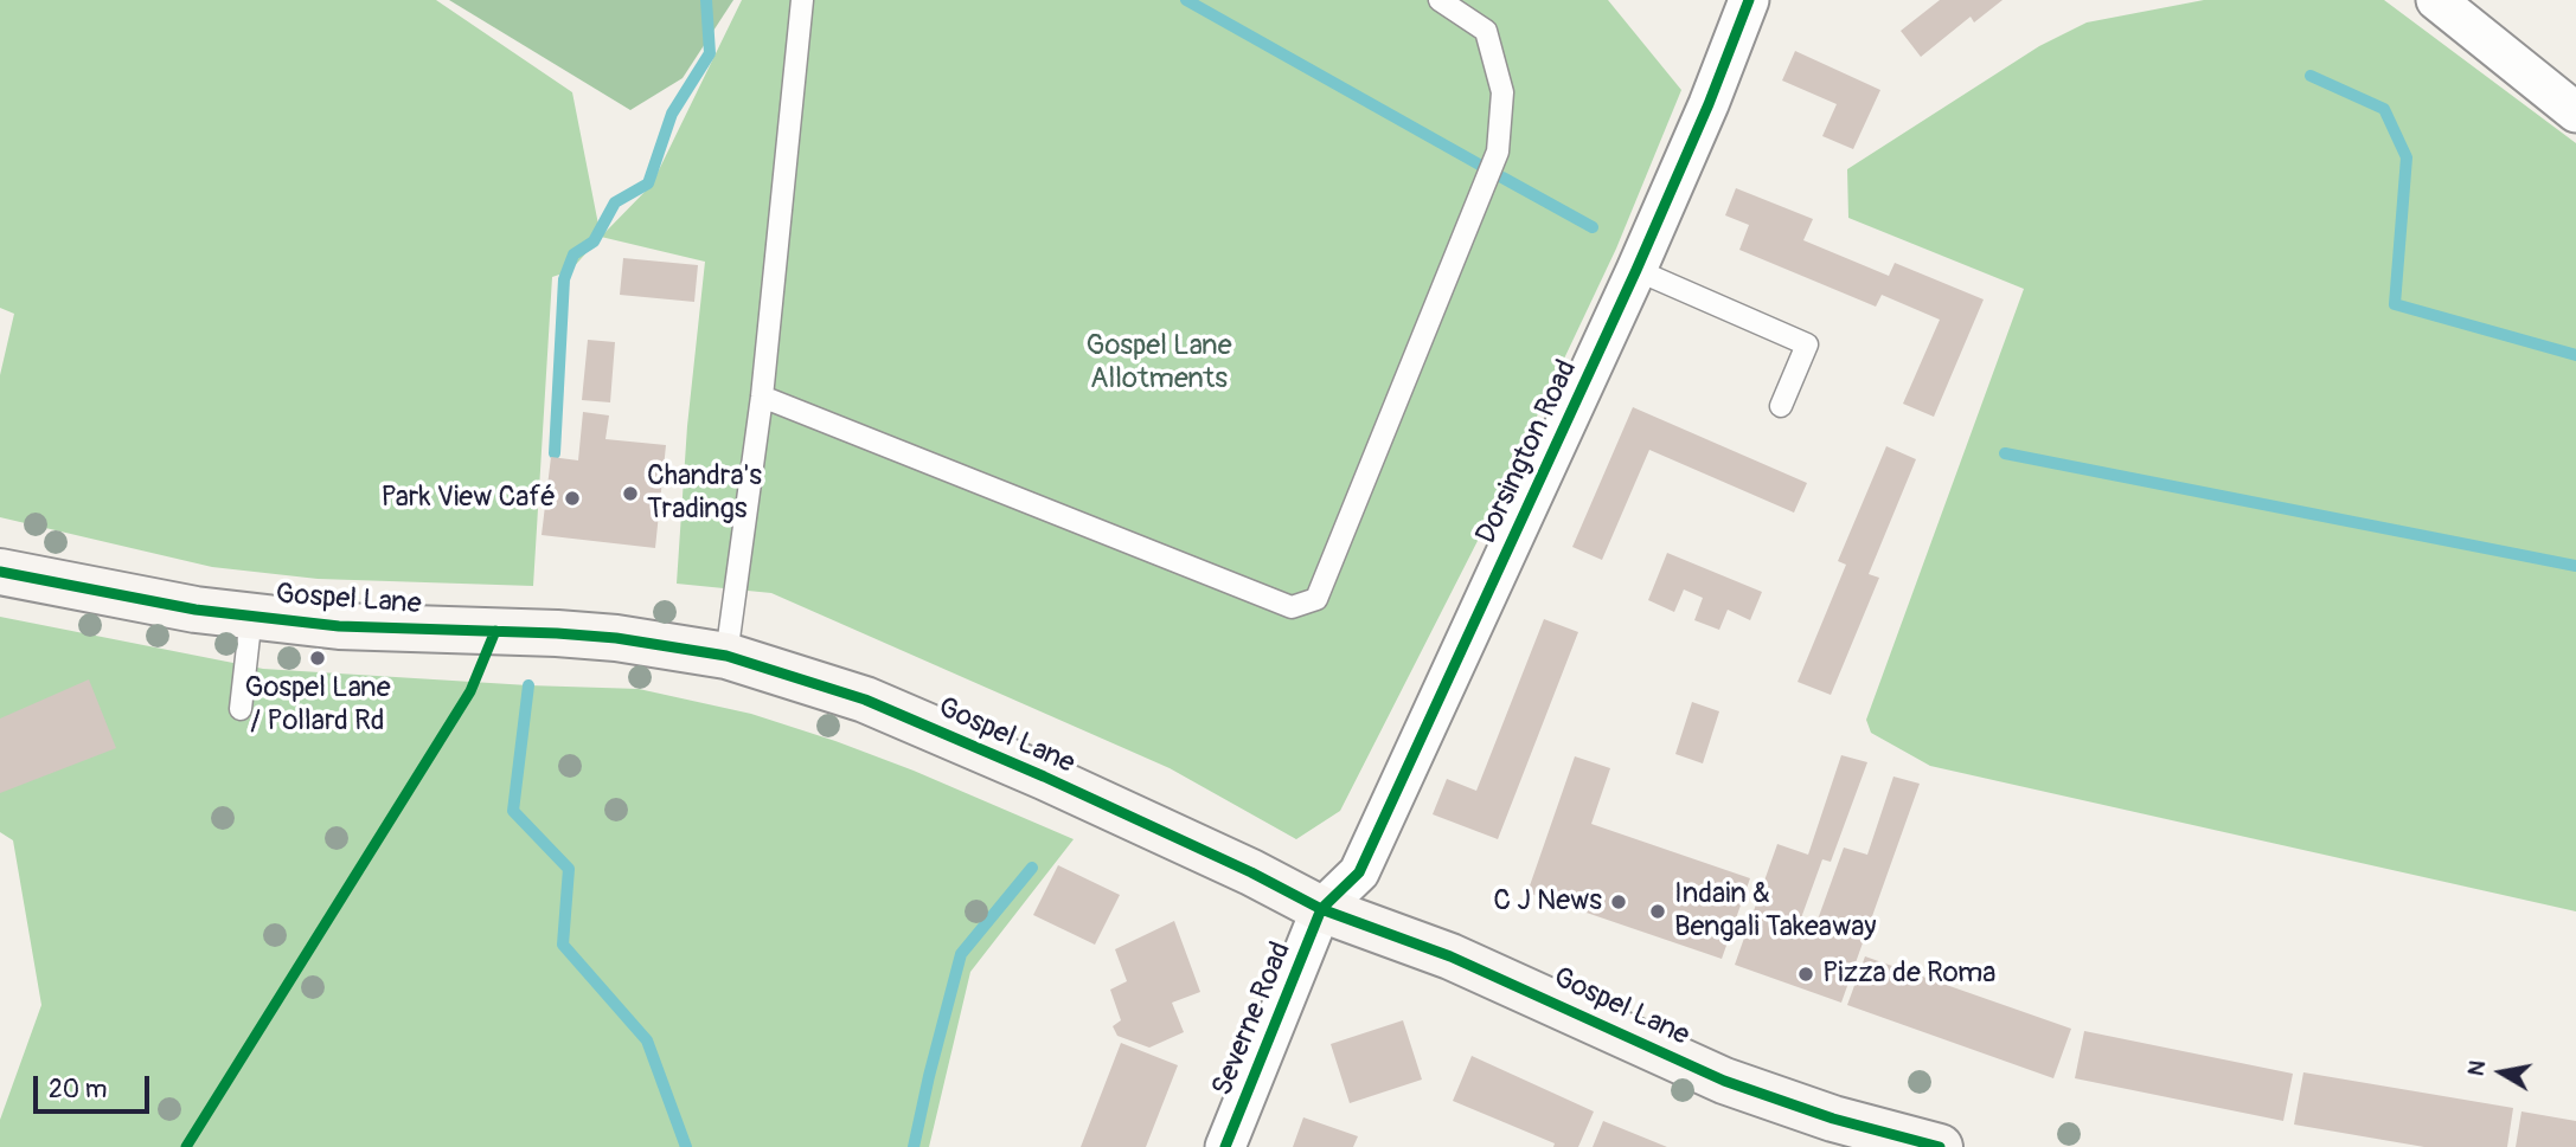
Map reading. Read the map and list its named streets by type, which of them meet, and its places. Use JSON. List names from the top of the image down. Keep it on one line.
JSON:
{"streets":{"street":["Dorsington Road","Gospel Lane","Severne Road"]},"crossings":[["Dorsington Road","Gospel Lane"],["Dorsington Road","Severne Road"],["Gospel Lane","Severne Road"]],"parks":["Gospel Lane Allotments"],"places":["Chandra's Tradings","Park View Café","Gospel Lane / Pollard Rd","C J News","Indain & Bengali Takeaway","Pizza de Roma"],"scale_bar":"20 m","north":"left"}
